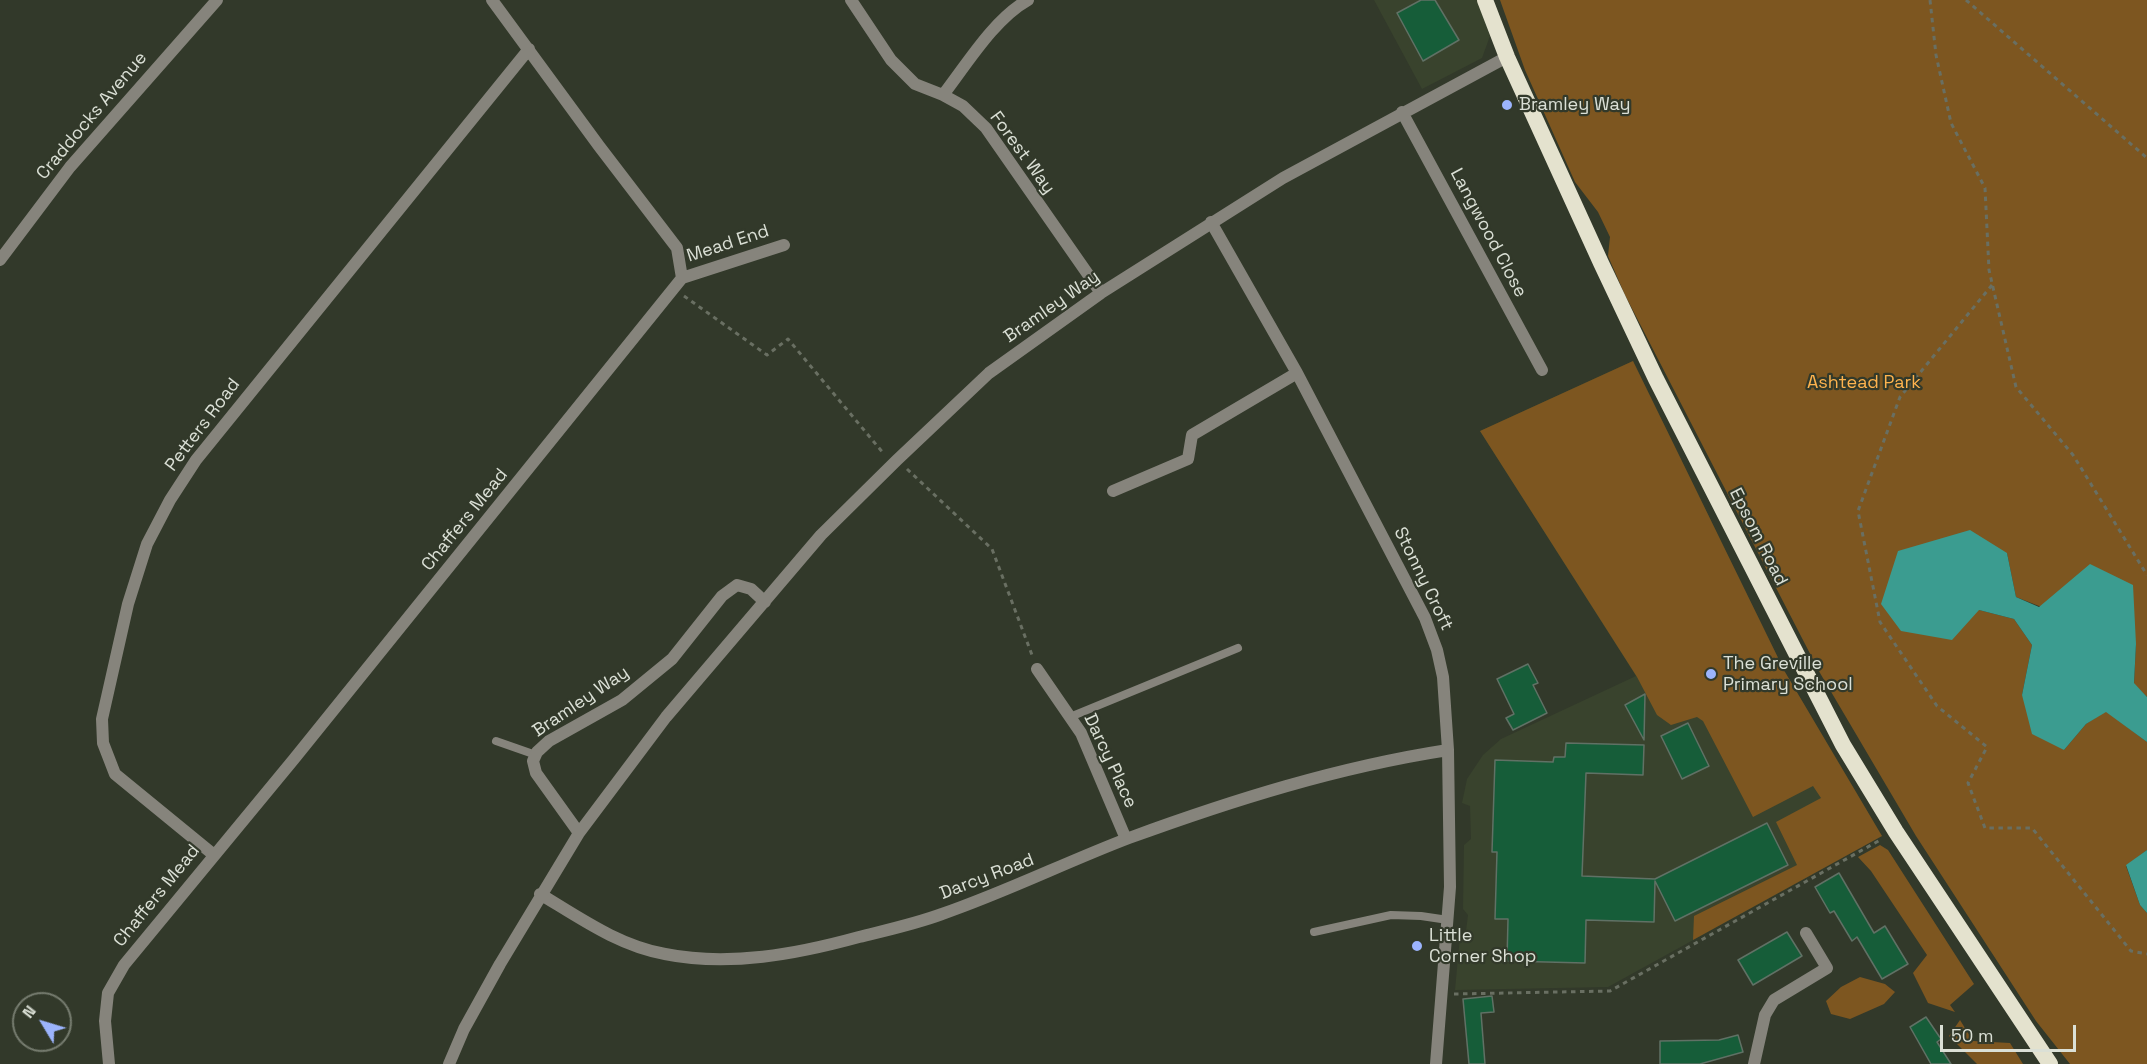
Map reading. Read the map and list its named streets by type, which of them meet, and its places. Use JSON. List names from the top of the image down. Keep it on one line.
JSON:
{"streets":{"highway":["Epsom Road"],"street":["Craddocks Avenue","Forest Way","Langwood Close","Mead End","Bramley Way","Petters Road","Chaffers Mead","Stonny Croft","Darcy Place","Darcy Road"]},"crossings":[["Forest Way","Bramley Way"],["Langwood Close","Bramley Way"],["Mead End","Chaffers Mead"],["Bramley Way","Epsom Road"],["Bramley Way","Stonny Croft"],["Bramley Way","Darcy Road"],["Petters Road","Chaffers Mead"],["Stonny Croft","Darcy Road"],["Darcy Place","Darcy Road"]],"parks":["Ashtead Park"],"places":["Bramley Way","The Greville Primary School","Little Corner Shop"],"scale_bar":"50 m","north":"top left"}
